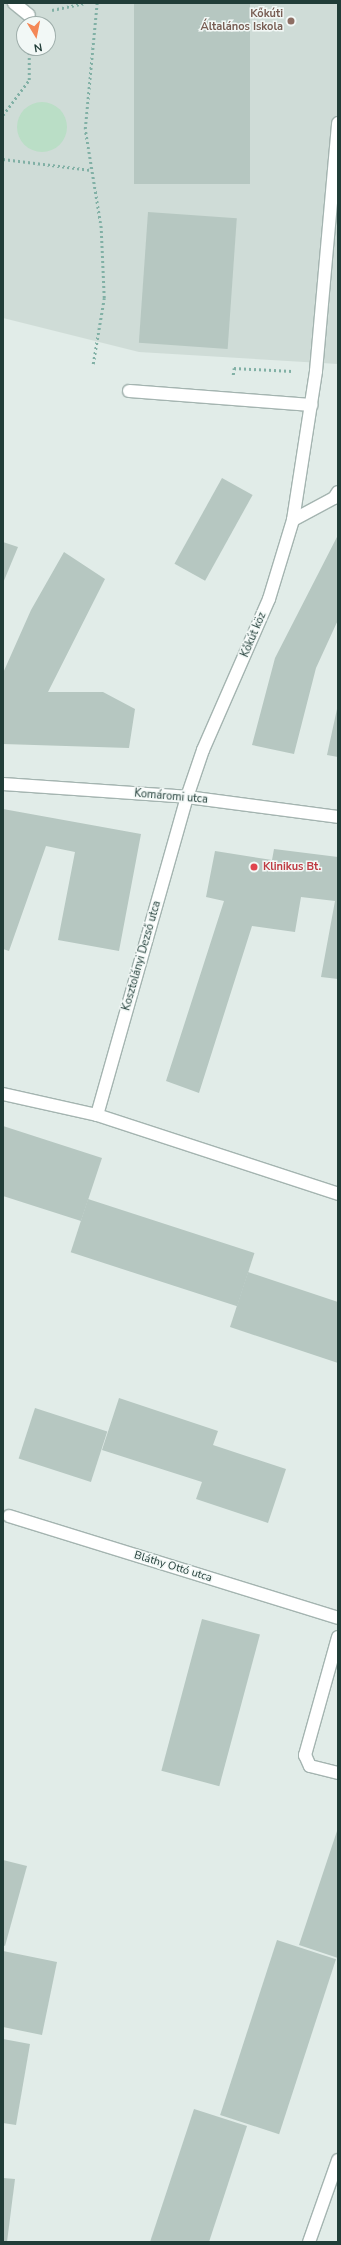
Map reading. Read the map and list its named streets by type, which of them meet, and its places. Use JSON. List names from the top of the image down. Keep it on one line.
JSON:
{"streets":{"street":["Kőkút köz","Komáromi utca","Kosztolányi Dezső utca","Bláthy Ottó utca"]},"crossings":[["Kőkút köz","Komáromi utca"],["Kőkút köz","Kosztolányi Dezső utca"],["Komáromi utca","Kosztolányi Dezső utca"]],"places":["Kőkúti Általános Iskola","Klinikus Bt."],"north":"bottom"}
